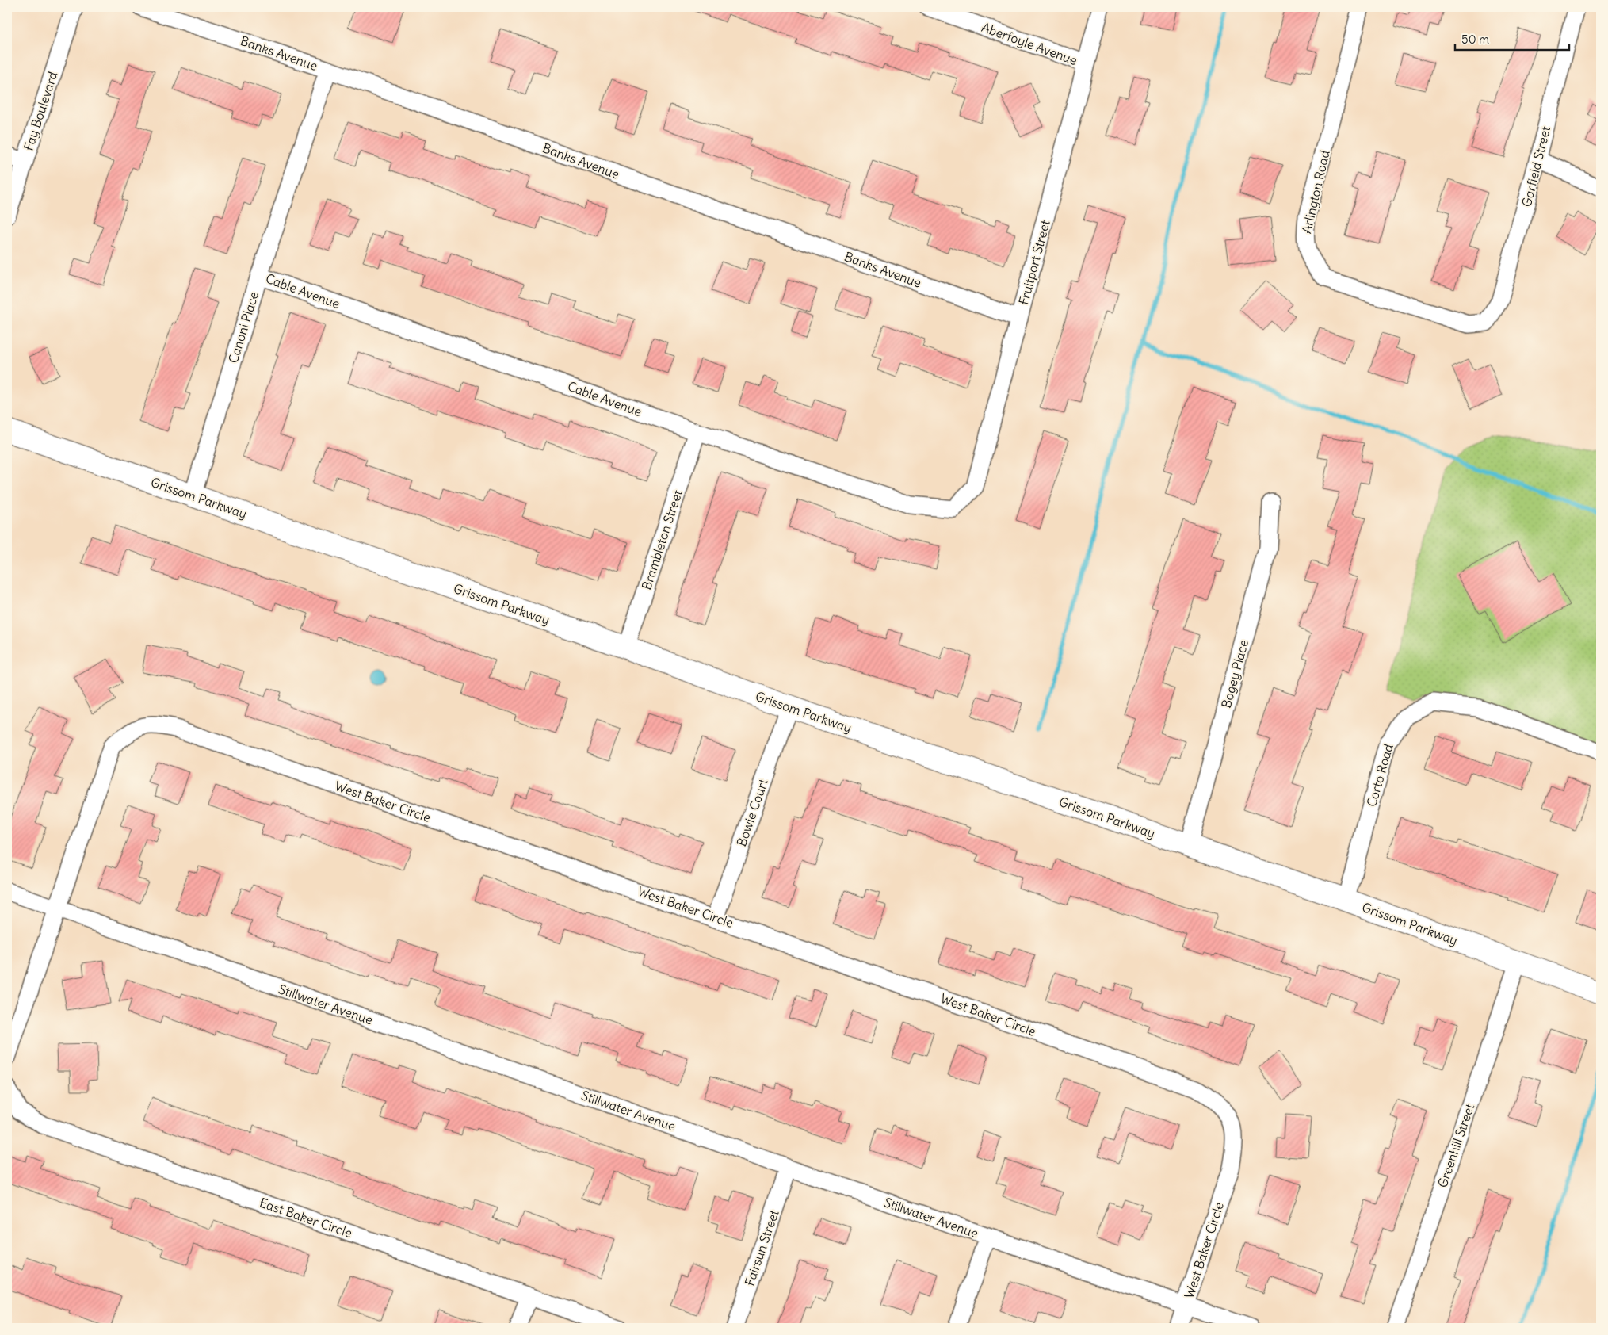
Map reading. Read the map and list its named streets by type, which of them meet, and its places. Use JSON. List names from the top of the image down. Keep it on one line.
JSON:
{"streets":{"main road":["Grissom Parkway"],"street":["Aberfoyle Avenue","Banks Avenue","Fay Boulevard","Garfield Street","Arlington Road","Fruitport Street","Cable Avenue","Canoni Place","Brambleton Street","Bogey Place","Corto Road","West Baker Circle","Bowie Court","Stillwater Avenue","Greenhill Street","East Baker Circle","Fairsun Street"]},"crossings":[["Aberfoyle Avenue","Fruitport Street"],["Banks Avenue","Fruitport Street"],["Banks Avenue","Canoni Place"],["Garfield Street","Arlington Road"],["Fruitport Street","Cable Avenue"],["Cable Avenue","Canoni Place"],["Cable Avenue","Brambleton Street"],["Canoni Place","Grissom Parkway"],["Grissom Parkway","Brambleton Street"],["Grissom Parkway","Bogey Place"],["Grissom Parkway","Corto Road"],["Grissom Parkway","Bowie Court"],["Grissom Parkway","Greenhill Street"],["West Baker Circle","Bowie Court"],["West Baker Circle","Stillwater Avenue"],["Stillwater Avenue","Fairsun Street"]],"scale_bar":"50 m"}
